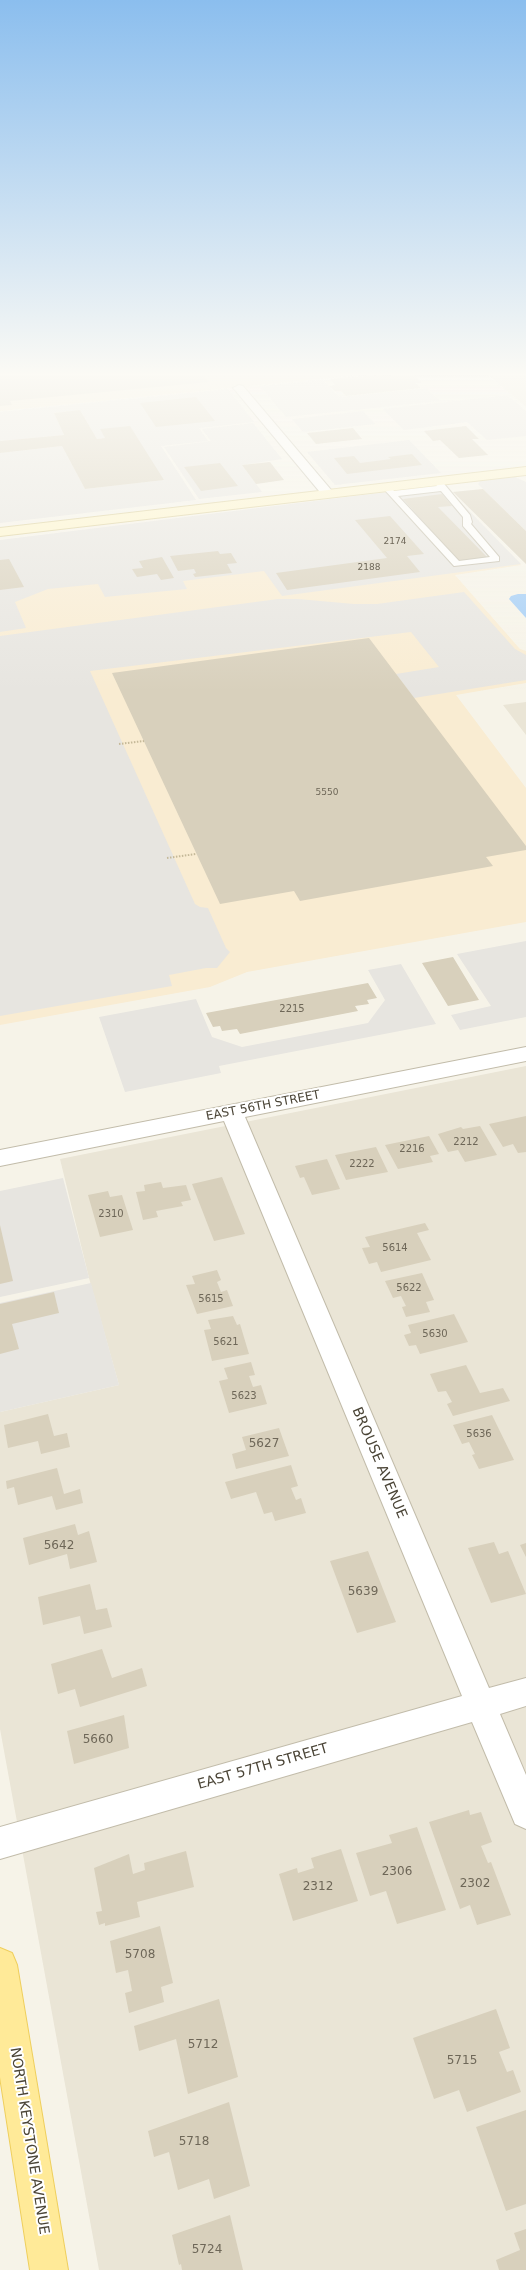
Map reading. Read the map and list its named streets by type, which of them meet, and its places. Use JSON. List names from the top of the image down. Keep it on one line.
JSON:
{"streets":{"main road":["NORTH KEYSTONE AVENUE"],"street":["EAST 56TH STREET","BROUSE AVENUE","EAST 57TH STREET"]},"crossings":[["EAST 56TH STREET","BROUSE AVENUE"],["BROUSE AVENUE","EAST 57TH STREET"]],"house_numbers":["2174","2188","5550","2215","2212","2216","2222","2310","5614","5622","5615","5630","5621","5623","5636","5627","5642","5639","5660","2306","2302","2312","5708","5712","5715","5718","5724"]}
